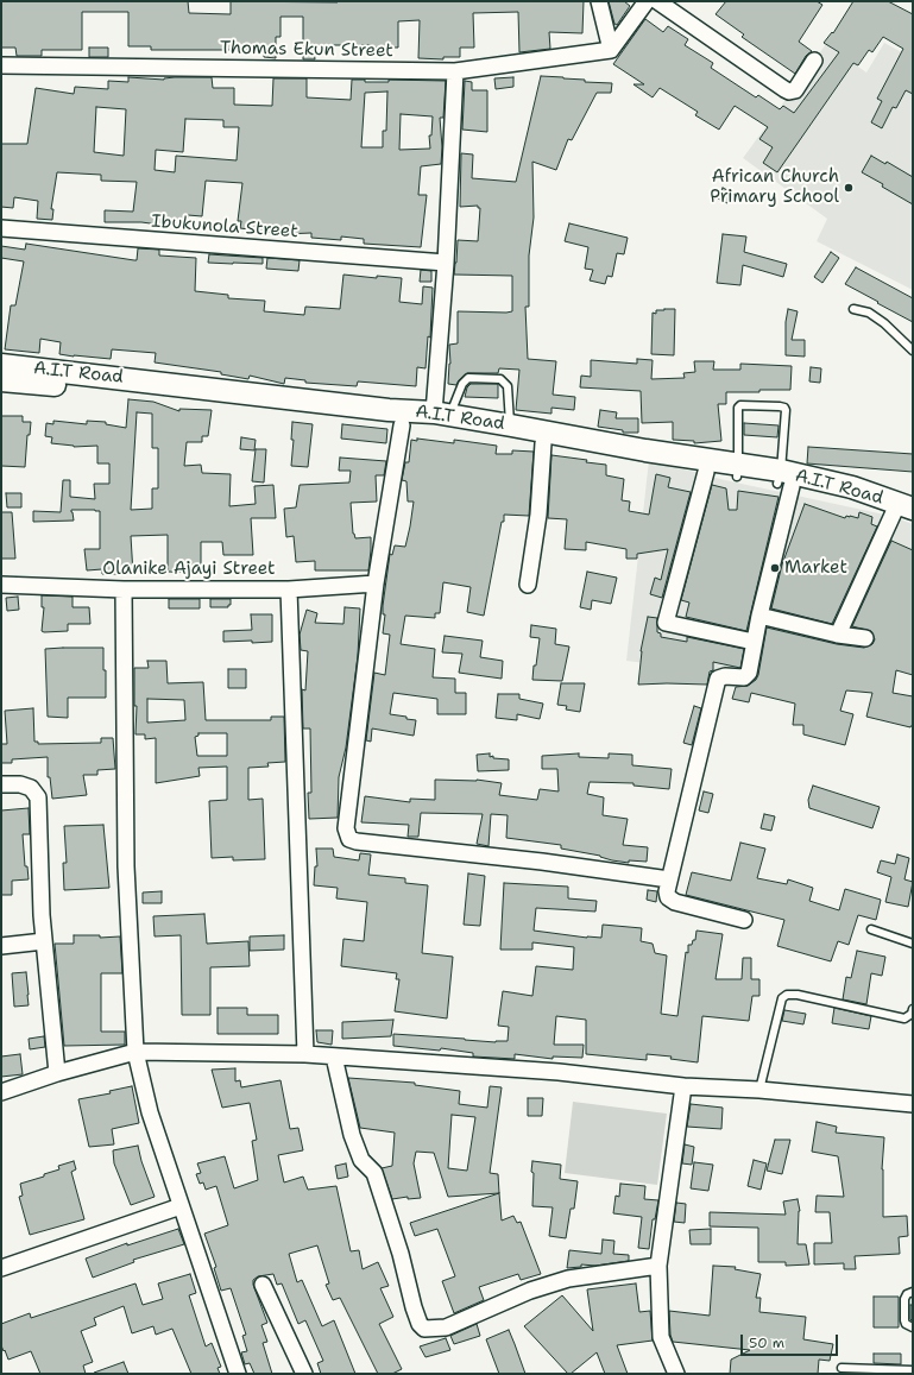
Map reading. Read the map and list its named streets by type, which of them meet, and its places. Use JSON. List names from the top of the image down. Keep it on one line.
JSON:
{"streets":{"street":["Thomas Ekun Street","Ibukunola Street","A.I.T Road","Olanike Ajayi Street"]},"places":["African Church Primary School","Market"],"scale_bar":"50 m"}
